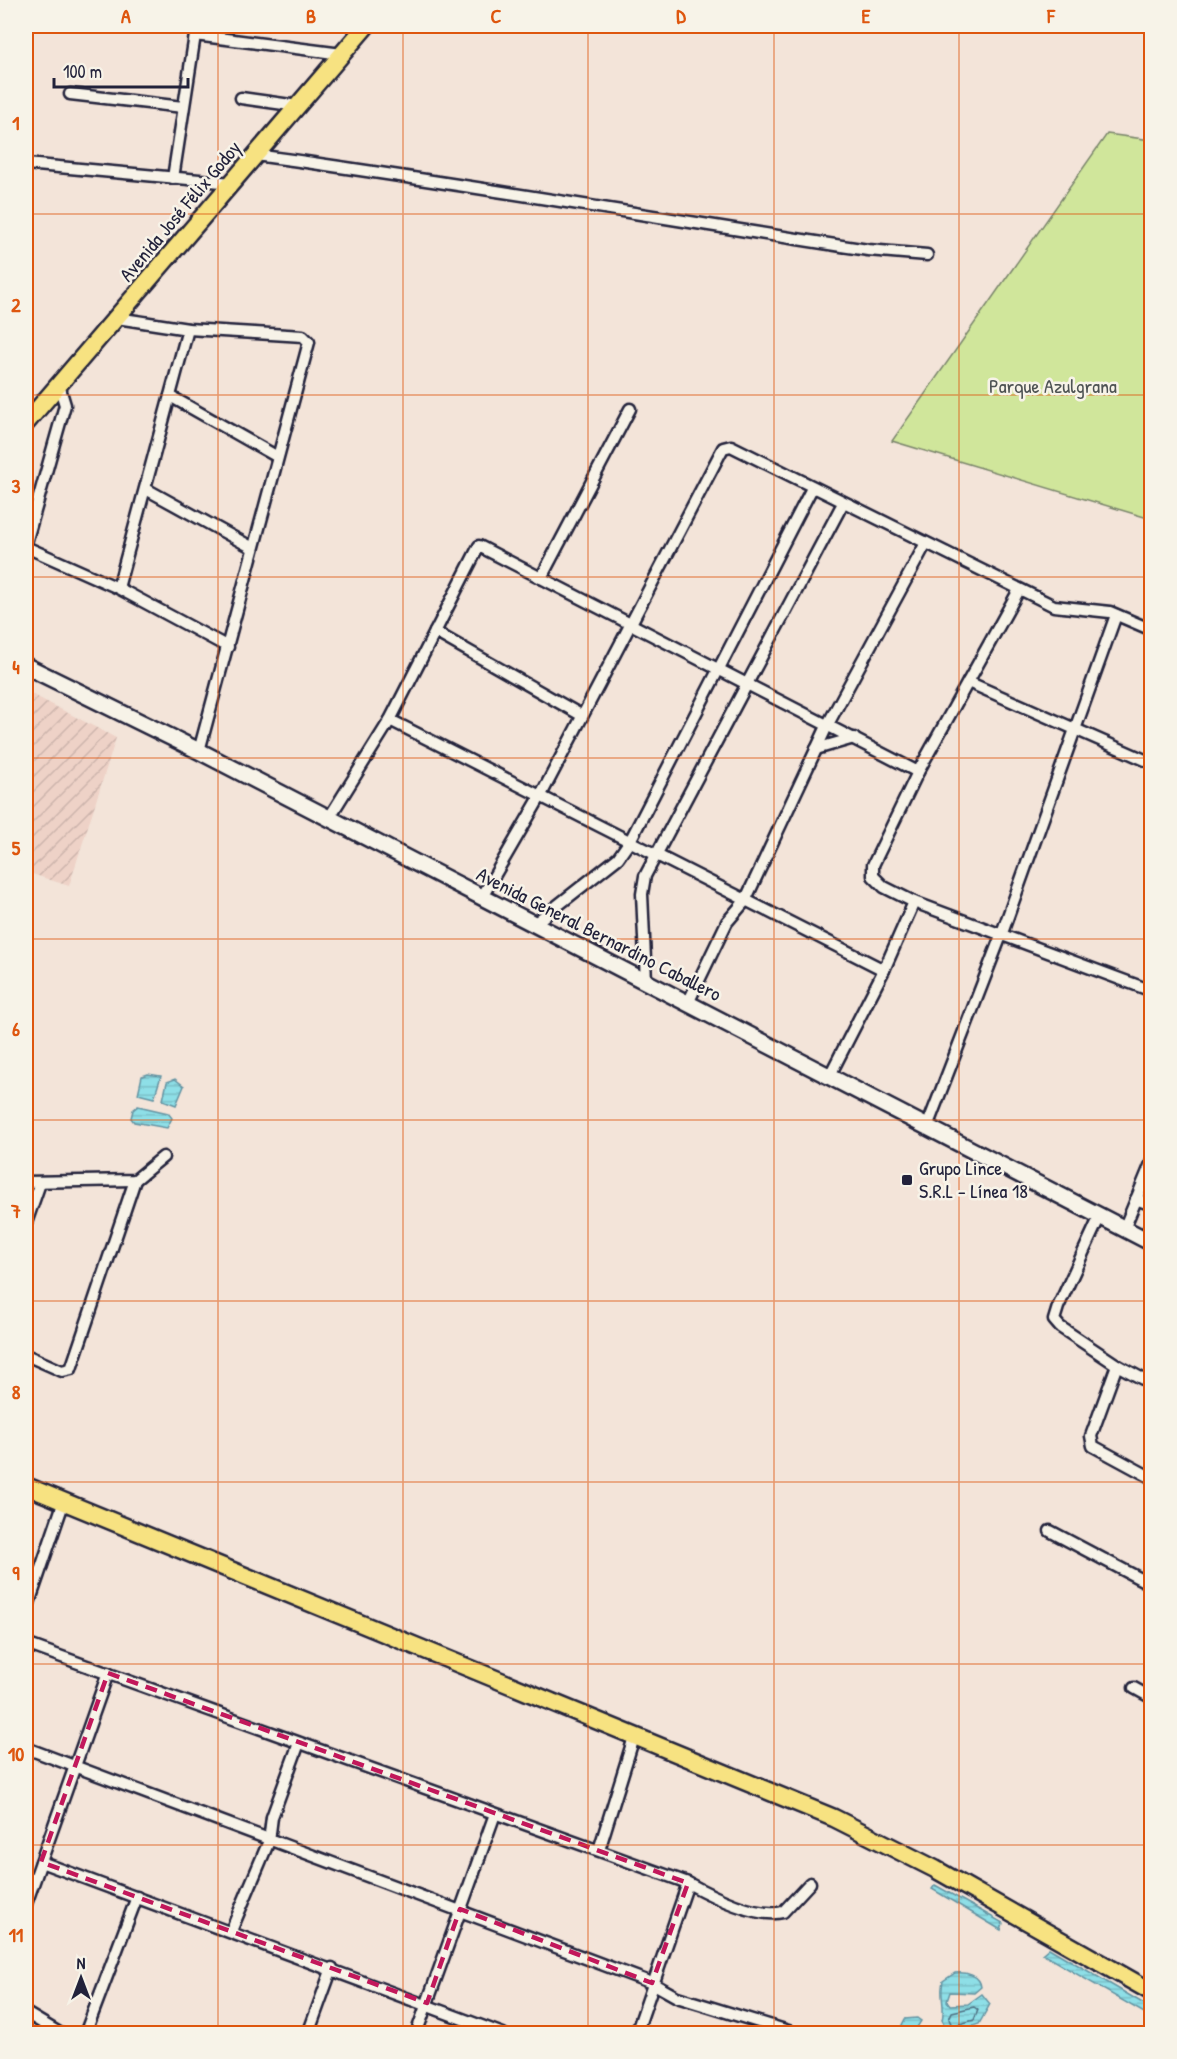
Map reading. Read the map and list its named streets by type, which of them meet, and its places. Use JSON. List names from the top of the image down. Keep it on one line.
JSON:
{"streets":{"main road":["Avenida José Félix Godoy","Avenida General Bernardino Caballero"]},"parks":["Parque Azulgrana"],"places":{"transit":["Grupo Lince S.R.L - Línea 18"]},"scale_bar":"100 m","north":"top","grid":{"columns":["A","B","C","D","E","F"],"rows":["1","2","3","4","5","6","7","8","9","10","11"]}}
